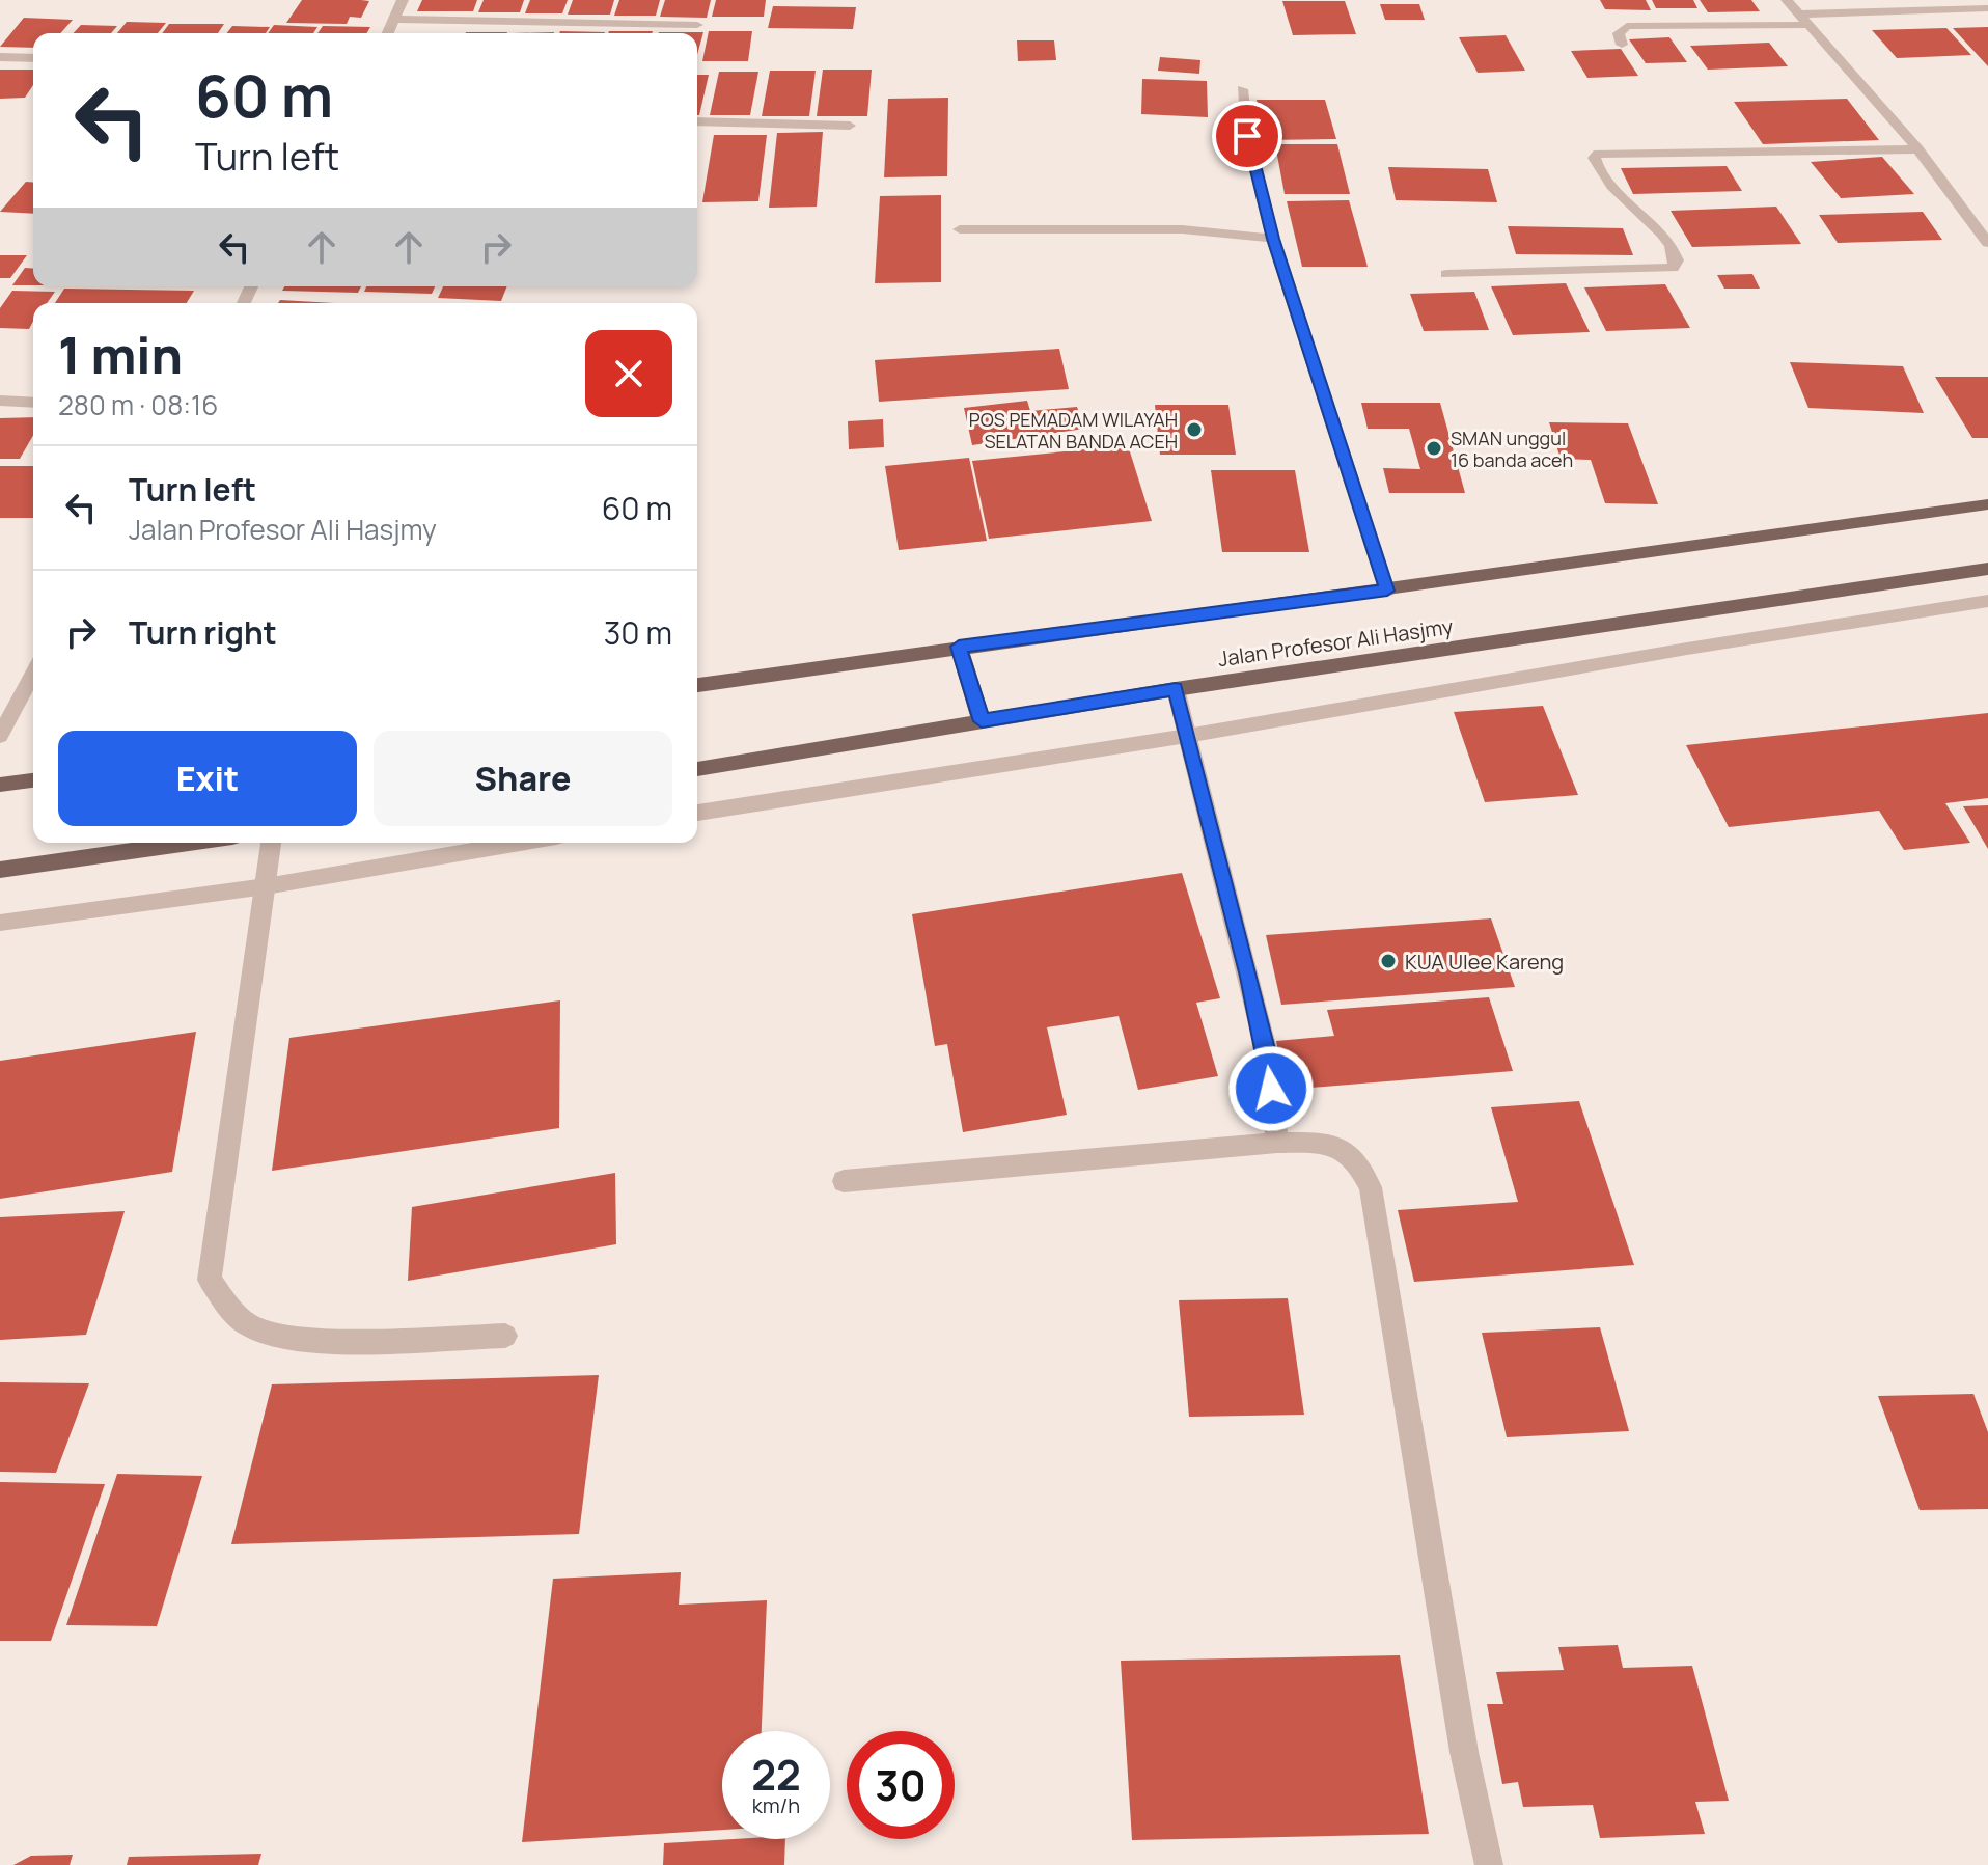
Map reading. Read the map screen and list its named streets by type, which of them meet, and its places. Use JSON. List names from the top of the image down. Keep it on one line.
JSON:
{"streets":{"main road":["Jalan Profesor Ali Hasjmy"]},"places":["POS PEMADAM WILAYAH SELATAN BANDA ACEH","SMAN unggul 16 banda aceh","KUA Ulee Kareng"],"page":{"turn":["60 m","Turn left"],"heading":["1 min","280 m · 08:16"],"list":[{"name":"Turn left","note":"Jalan Profesor Ali Hasjmy","value":"60 m"},{"name":"Turn right","value":"30 m"}],"buttons":["Exit","Share"],"speed":"22 km/h","limit":"30"}}
